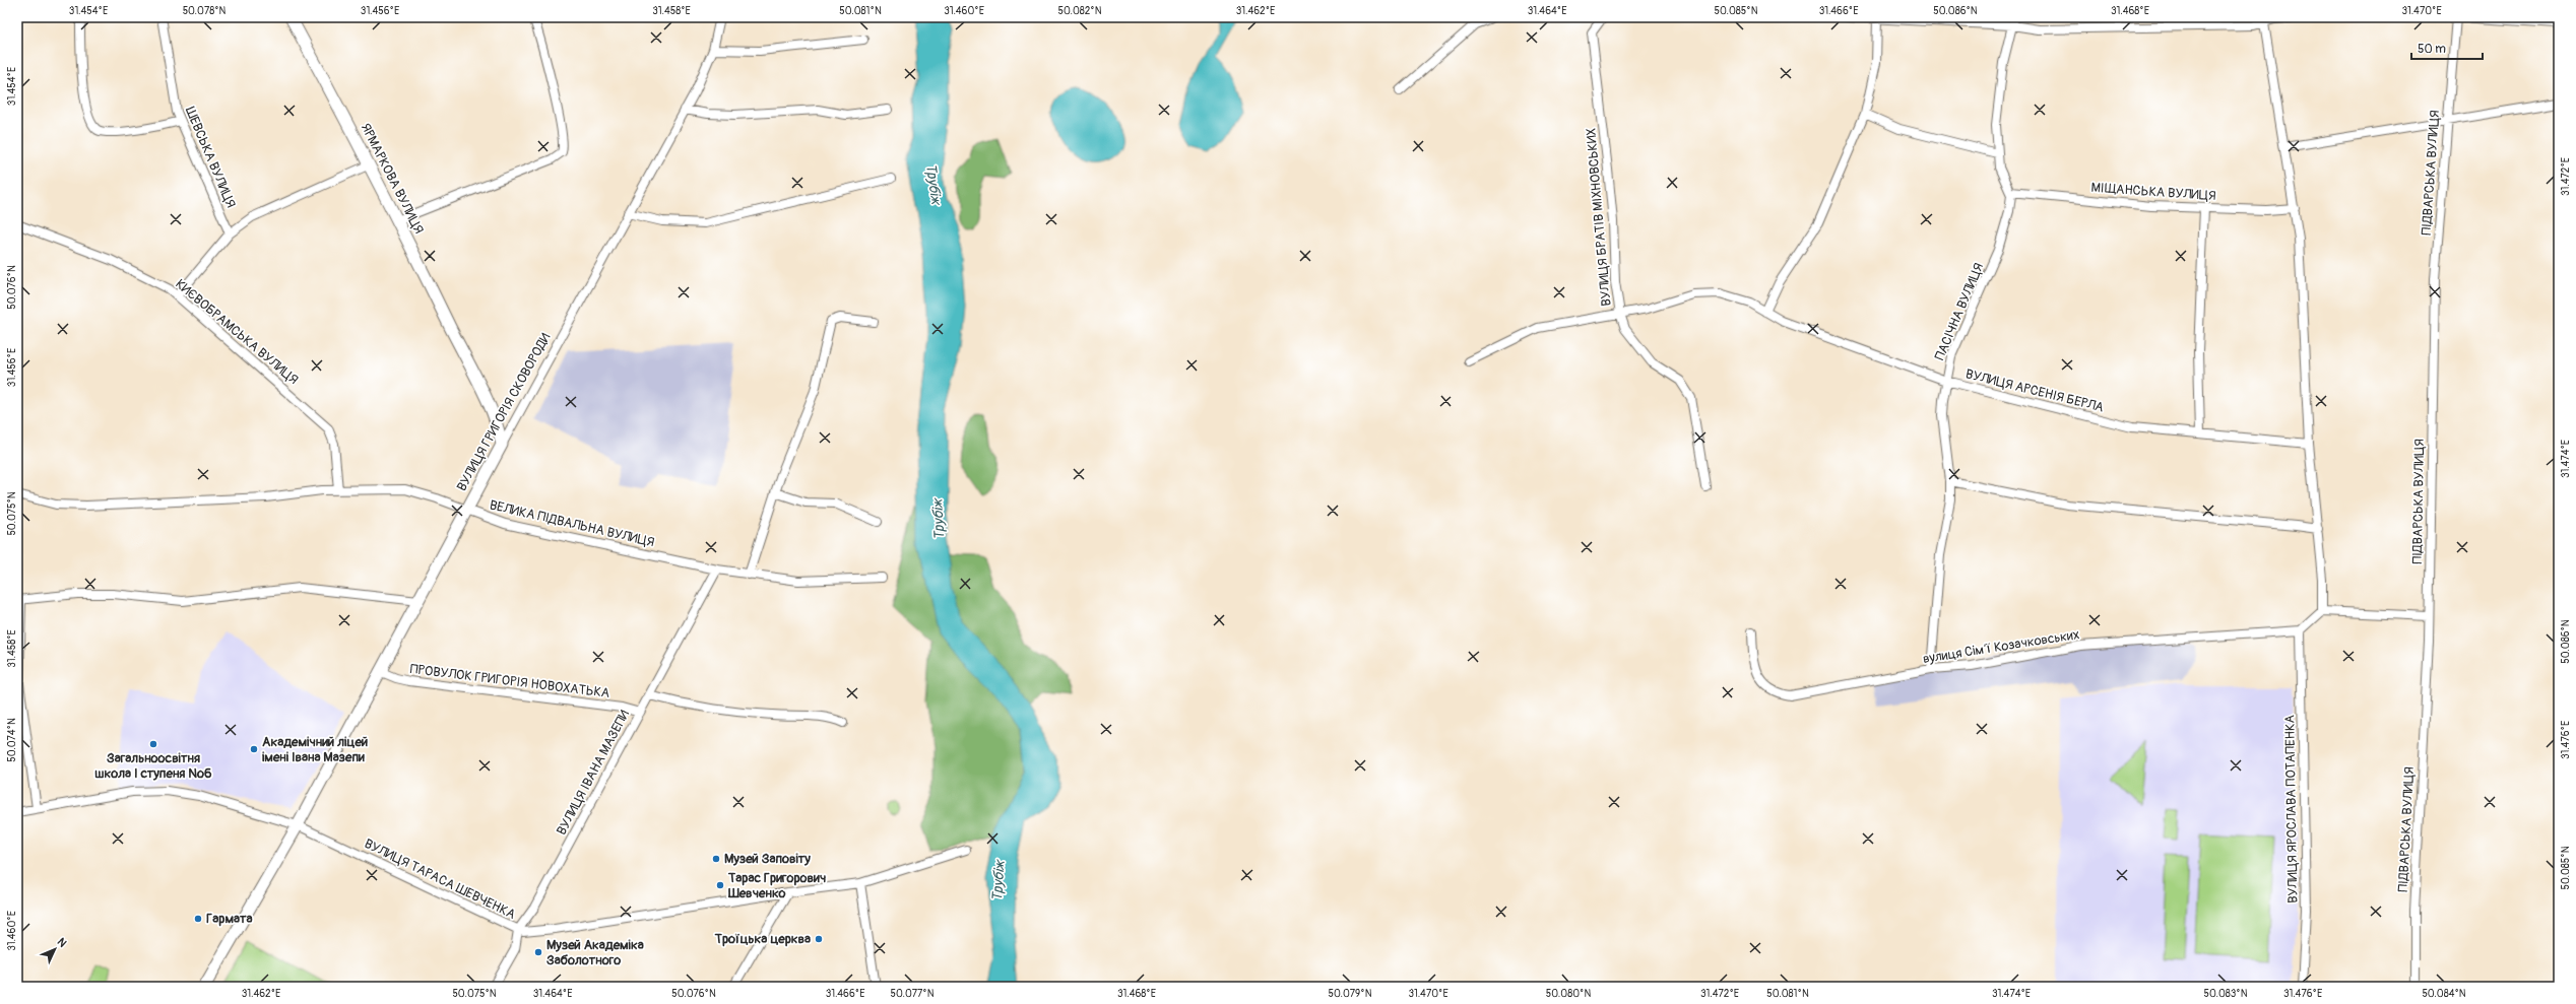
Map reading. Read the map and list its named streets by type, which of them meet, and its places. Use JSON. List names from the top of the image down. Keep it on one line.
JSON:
{"streets":{"street":["ШЕВСЬКА ВУЛИЦЯ","ПІДВАРСЬКА ВУЛИЦЯ","ЯРМАРКОВА ВУЛИЦЯ","МІЩАНСЬКА ВУЛИЦЯ","ВУЛИЦЯ БРАТІВ МІХНОВСЬКИХ","ПАСІЧНА ВУЛИЦЯ","КИЄВОБРАМСЬКА ВУЛИЦЯ","ВУЛИЦЯ АРСЕНІЯ БЕРЛА","ВУЛИЦЯ ГРИГОРІЯ СКОВОРОДИ","ВЕЛИКА ПІДВАЛЬНА ВУЛИЦЯ","вулиця Сімʼї Козачковських","ПРОВУЛОК ГРИГОРІЯ НОВОХАТЬКА","ВУЛИЦЯ ІВАНА МАЗЕПИ","ВУЛИЦЯ ЯРОСЛАВА ПОТАПЕНКА","ВУЛИЦЯ ТАРАСА ШЕВЧЕНКА"]},"crossings":[["ШЕВСЬКА ВУЛИЦЯ","ЯРМАРКОВА ВУЛИЦЯ"],["ШЕВСЬКА ВУЛИЦЯ","КИЄВОБРАМСЬКА ВУЛИЦЯ"],["ЯРМАРКОВА ВУЛИЦЯ","ВУЛИЦЯ ГРИГОРІЯ СКОВОРОДИ"],["МІЩАНСЬКА ВУЛИЦЯ","ПАСІЧНА ВУЛИЦЯ"],["ВУЛИЦЯ БРАТІВ МІХНОВСЬКИХ","ВУЛИЦЯ АРСЕНІЯ БЕРЛА"],["ПАСІЧНА ВУЛИЦЯ","ВУЛИЦЯ АРСЕНІЯ БЕРЛА"],["ПАСІЧНА ВУЛИЦЯ","вулиця Сімʼї Козачковських"],["КИЄВОБРАМСЬКА ВУЛИЦЯ","ВЕЛИКА ПІДВАЛЬНА ВУЛИЦЯ"],["ВУЛИЦЯ ГРИГОРІЯ СКОВОРОДИ","ВЕЛИКА ПІДВАЛЬНА ВУЛИЦЯ"],["ВУЛИЦЯ ГРИГОРІЯ СКОВОРОДИ","ПРОВУЛОК ГРИГОРІЯ НОВОХАТЬКА"],["ВУЛИЦЯ ГРИГОРІЯ СКОВОРОДИ","ВУЛИЦЯ ТАРАСА ШЕВЧЕНКА"],["ВЕЛИКА ПІДВАЛЬНА ВУЛИЦЯ","ВУЛИЦЯ ІВАНА МАЗЕПИ"],["вулиця Сімʼї Козачковських","ВУЛИЦЯ ЯРОСЛАВА ПОТАПЕНКА"],["ПРОВУЛОК ГРИГОРІЯ НОВОХАТЬКА","ВУЛИЦЯ ІВАНА МАЗЕПИ"],["ВУЛИЦЯ ІВАНА МАЗЕПИ","ВУЛИЦЯ ТАРАСА ШЕВЧЕНКА"]],"water":["Трубіж"],"places":["Загальноосвітня школа І ступеня №6","Академічний ліцей імені Івана Мазепи","Музей Заповіту","Тарас Григорович Шевченко","Гармата","Троїцька церква","Музей Академіка Заболотного"],"scale_bar":"50 m","north":"top right","coordinates":["31.454°E","50.078°N","31.456°E","31.458°E","50.081°N","31.460°E","50.082°N","31.462°E","31.464°E","50.085°N","31.466°E","50.086°N","31.468°E","31.470°E","31.472°E","50.076°N","31.474°E","50.075°N","31.476°E","50.074°N","50.077°N","50.079°N","50.080°N","50.083°N","50.084°N"]}
